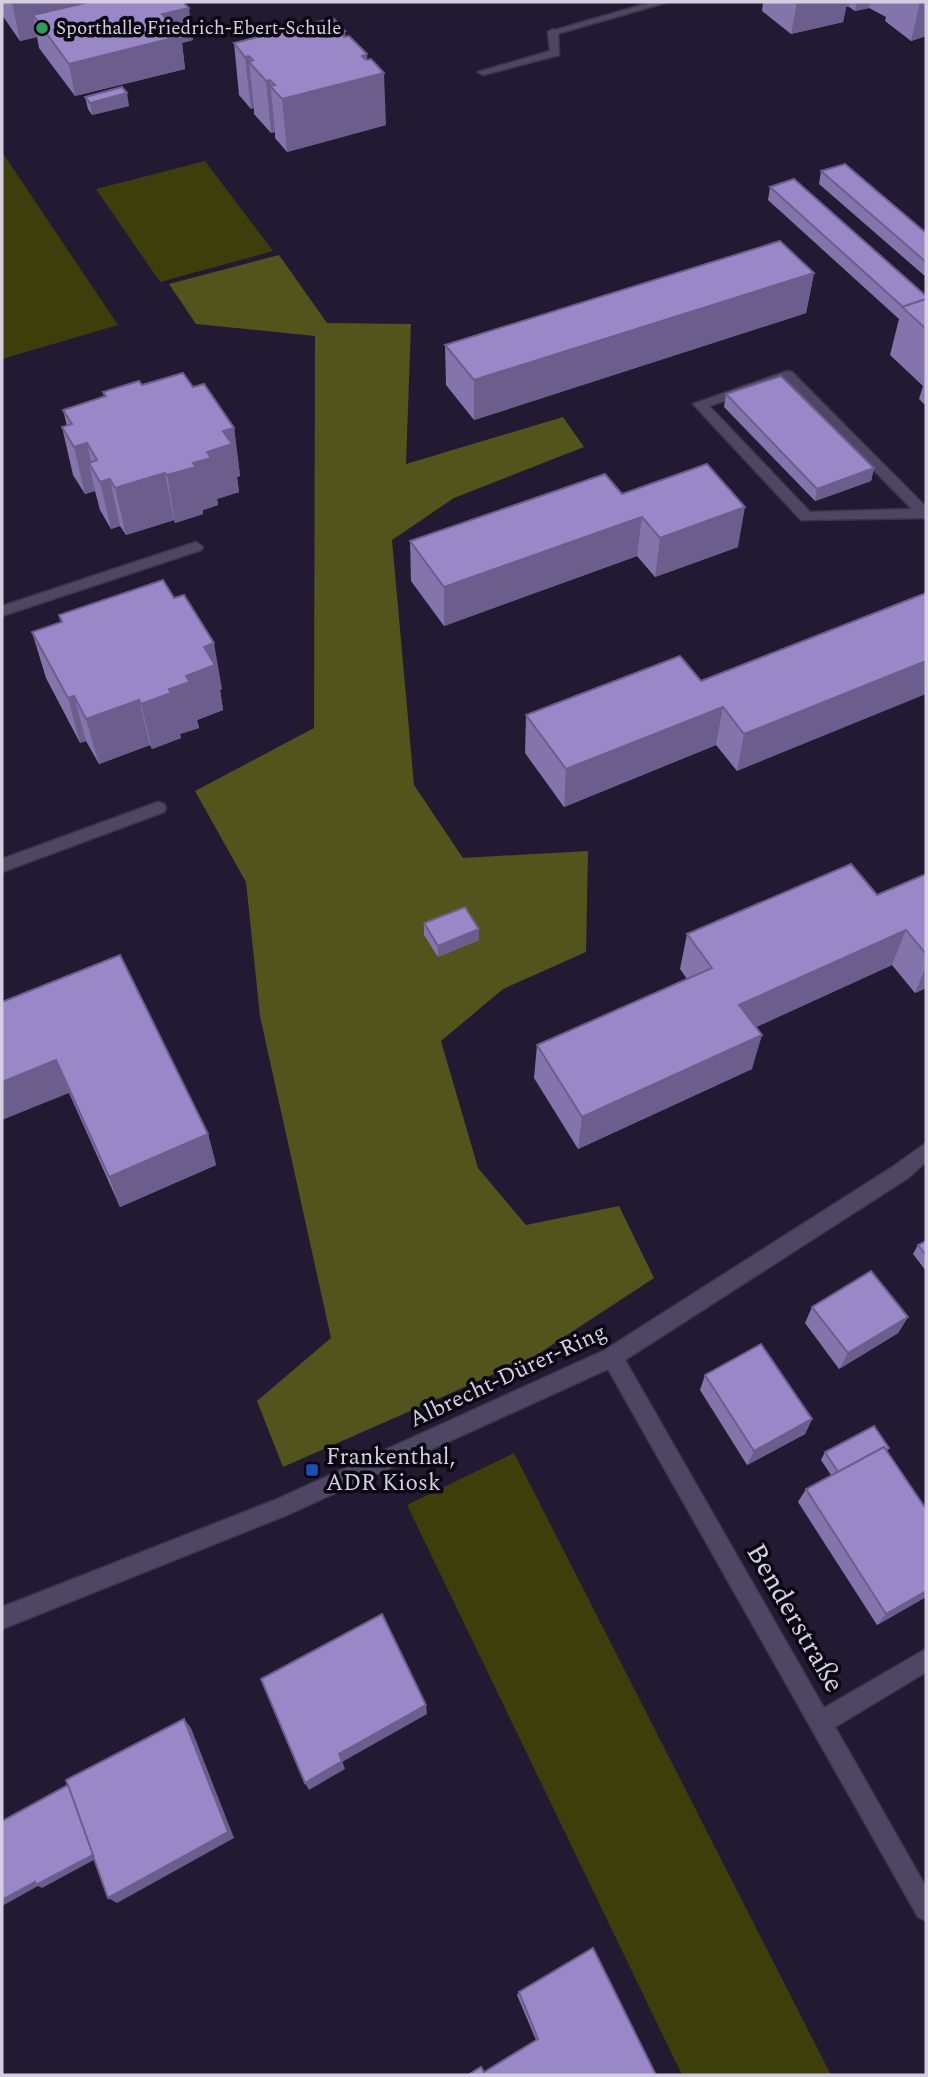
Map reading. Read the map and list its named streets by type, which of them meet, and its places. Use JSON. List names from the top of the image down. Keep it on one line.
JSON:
{"streets":{"street":["Albrecht-Dürer-Ring","Benderstraße"]},"crossings":[["Albrecht-Dürer-Ring","Benderstraße"]],"places":{"other":["Sporthalle Friedrich-Ebert-Schule"],"transit":["Frankenthal, ADR Kiosk"]}}
